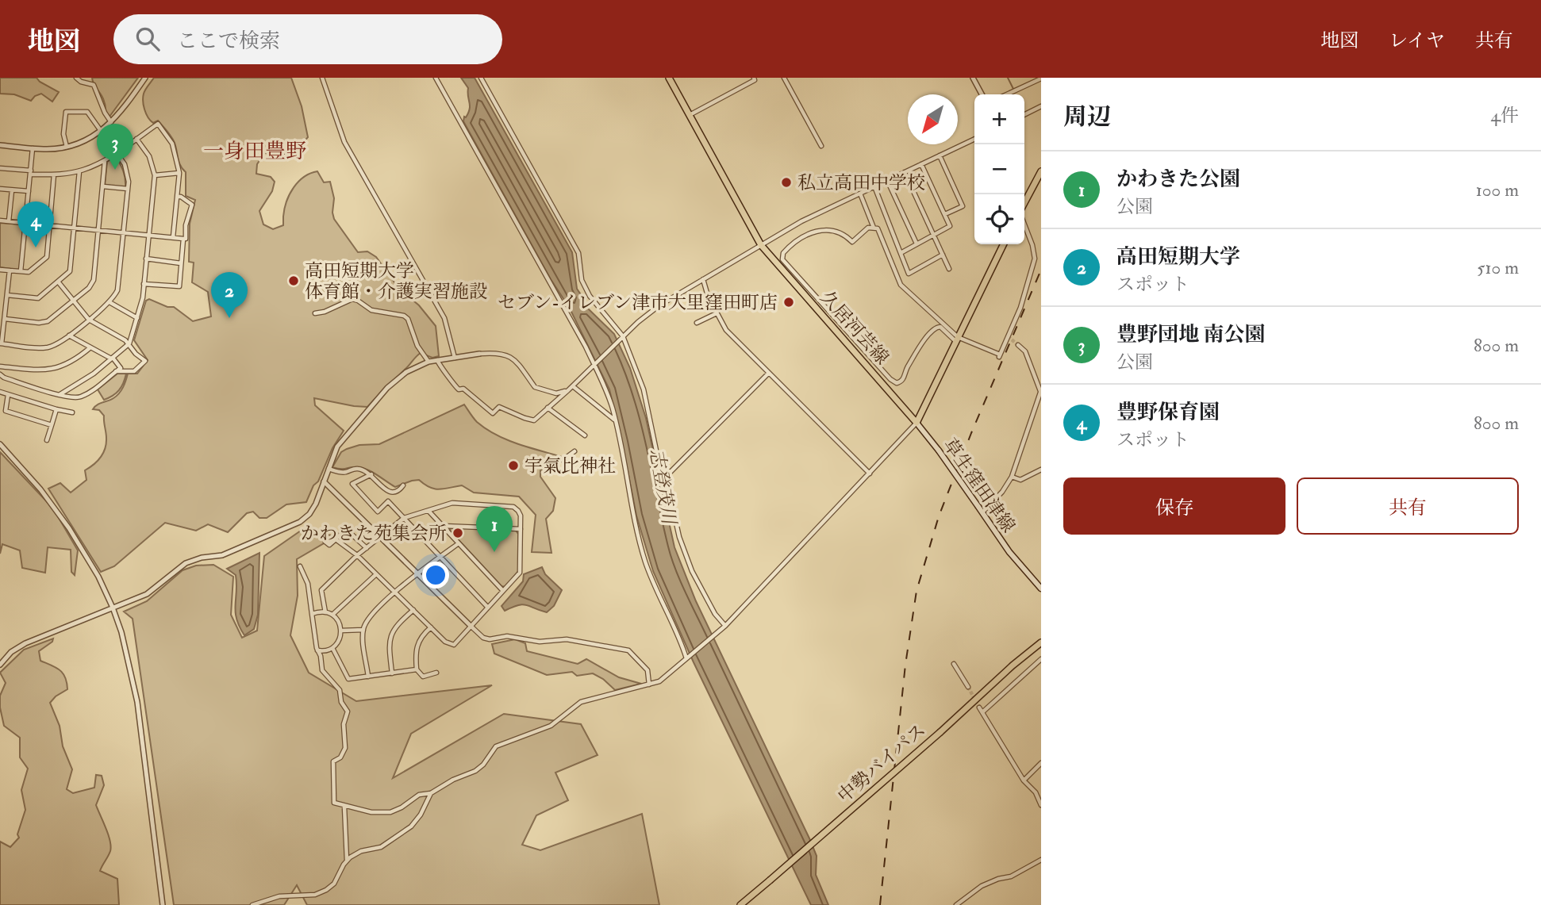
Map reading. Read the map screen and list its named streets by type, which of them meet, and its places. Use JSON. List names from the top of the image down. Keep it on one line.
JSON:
{"streets":{"main road":["久居河芸線","草生窪田津線","中勢バイパス"]},"crossings":[["久居河芸線","草生窪田津線"]],"districts":["一身田豊野"],"water":["志登茂川"],"places":["私立高田中学校","高田短期大学 体育館・介護実習施設","セブン-イレブン津市大里窪田町店","宇氣比神社","かわきた苑集会所"],"north":"bottom left","page":{"header":"地図","search":"ここで検索","nav":["地図","レイヤ","共有"],"heading":["周辺","4件"],"map_buttons":["+","−"],"pins":["3","4","2","1"],"list":[{"mark":"1","name":"かわきた公園","note":"公園","value":"100 m"},{"mark":"2","name":"高田短期大学","note":"スポット","value":"510 m"},{"mark":"3","name":"豊野団地 南公園","note":"公園","value":"800 m"},{"mark":"4","name":"豊野保育園","note":"スポット","value":"800 m"}],"buttons":["保存","共有"]}}
